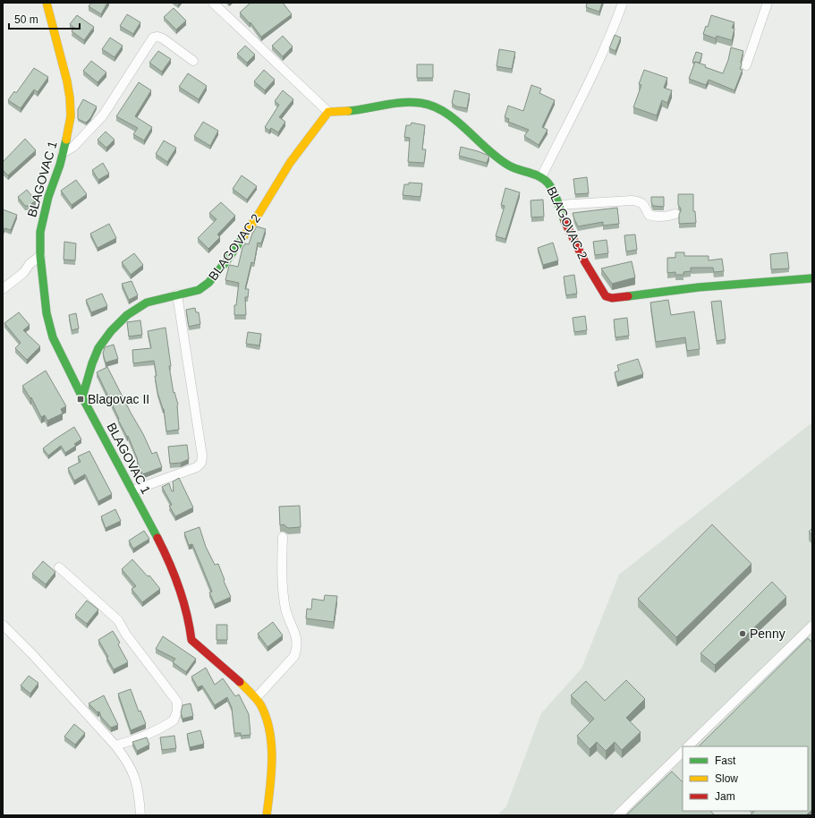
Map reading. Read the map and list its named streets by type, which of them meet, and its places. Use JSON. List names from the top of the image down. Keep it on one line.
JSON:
{"streets":{"street":["BLAGOVAC 1","BLAGOVAC 2"]},"crossings":[["BLAGOVAC 1","BLAGOVAC 2"]],"places":{"transit":["Blagovac II"],"other":["Penny"]},"legend":["Fast","Slow","Jam"],"scale_bar":"50 m"}
